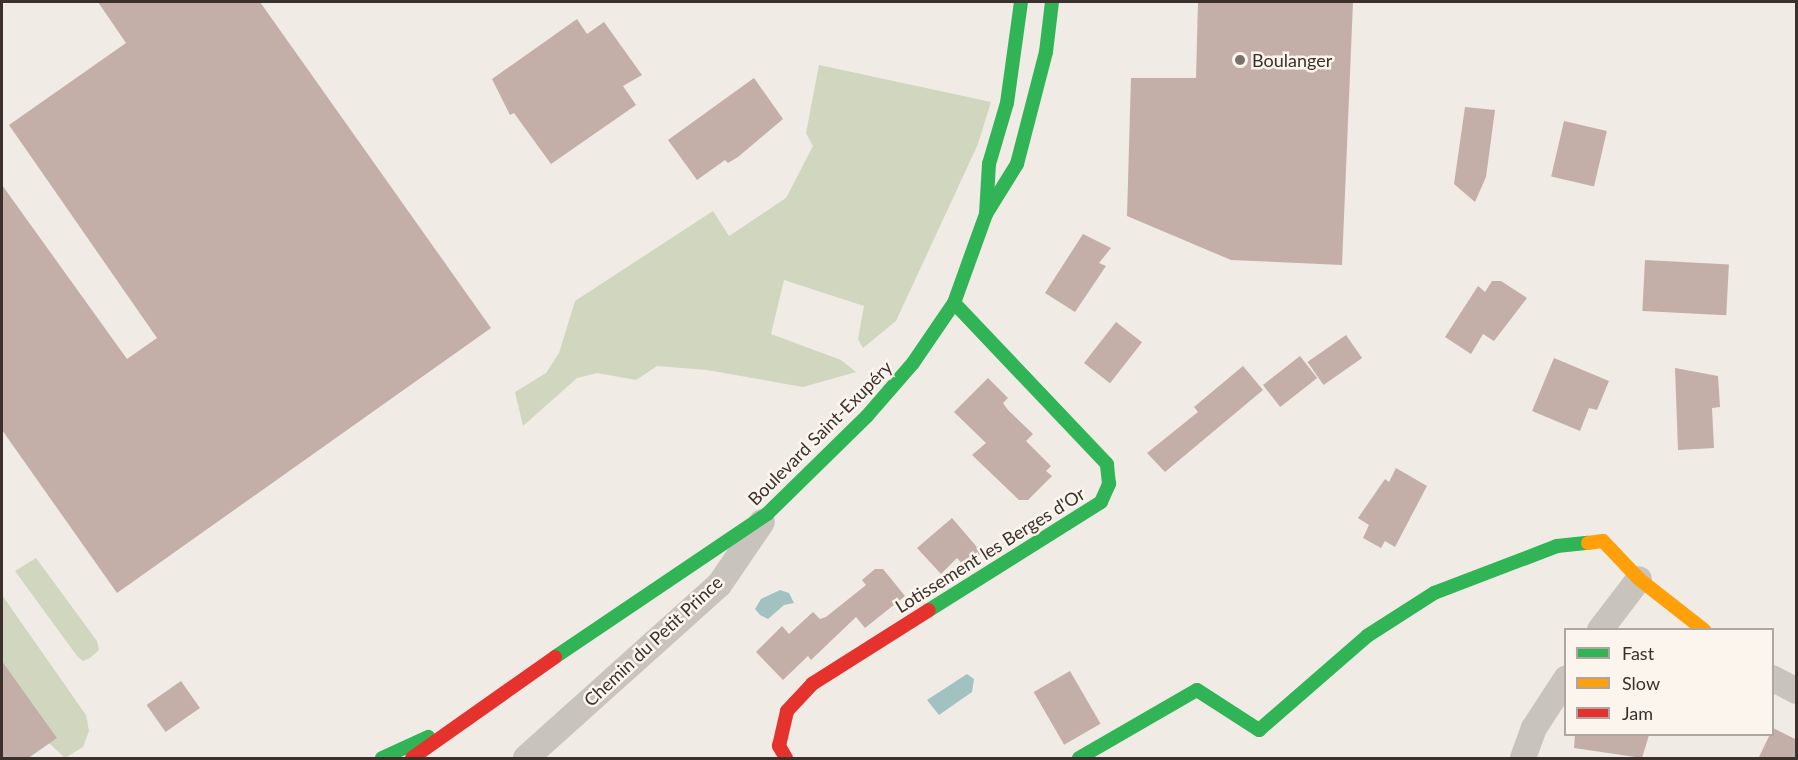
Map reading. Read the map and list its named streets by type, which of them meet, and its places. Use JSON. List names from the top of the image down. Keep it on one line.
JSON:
{"streets":{"street":["Boulevard Saint-Exupéry","Lotissement les Berges d'Or","Chemin du Petit Prince"]},"crossings":[["Boulevard Saint-Exupéry","Lotissement les Berges d'Or"],["Boulevard Saint-Exupéry","Chemin du Petit Prince"]],"places":["Boulanger"],"legend":["Fast","Slow","Jam"]}
